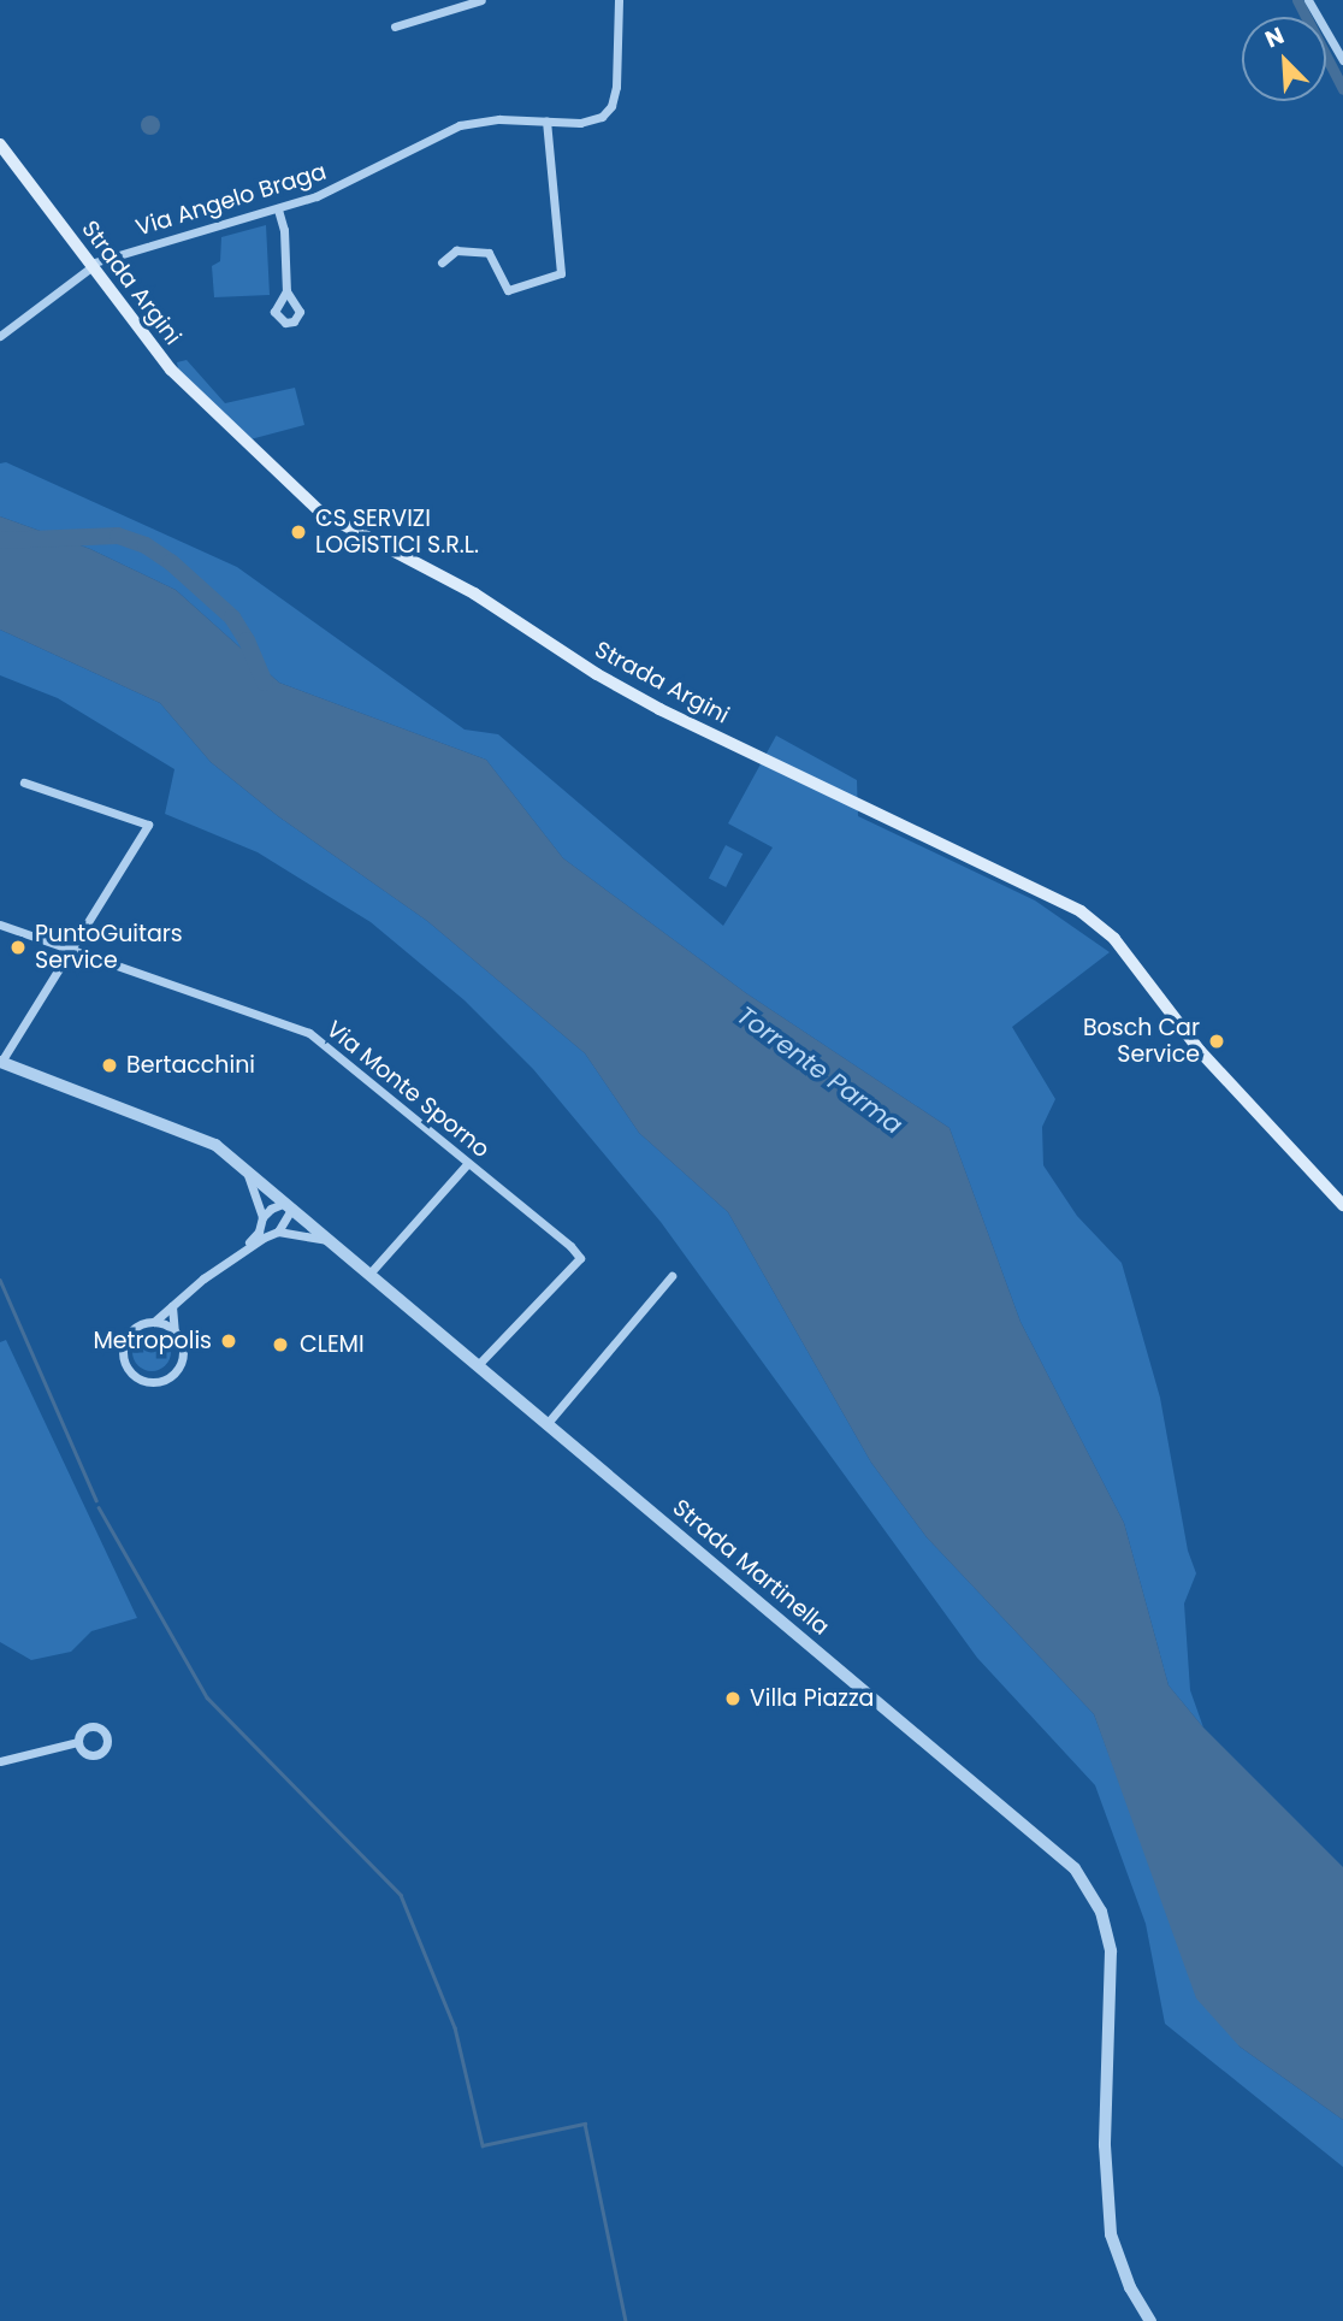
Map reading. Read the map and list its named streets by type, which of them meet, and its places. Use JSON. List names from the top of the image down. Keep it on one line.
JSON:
{"streets":{"main road":["Strada Argini"],"street":["Via Angelo Braga","Via Monte Sporno","Strada Martinella"]},"crossings":[["Via Angelo Braga","Strada Argini"],["Via Monte Sporno","Strada Martinella"]],"water":["Torrente Parma"],"places":["CS SERVIZI LOGISTICI S.R.L.","PuntoGuitars Service","Bosch Car Service","Bertacchini","Metropolis","CLEMI","Villa Piazza"],"north":"top left"}
